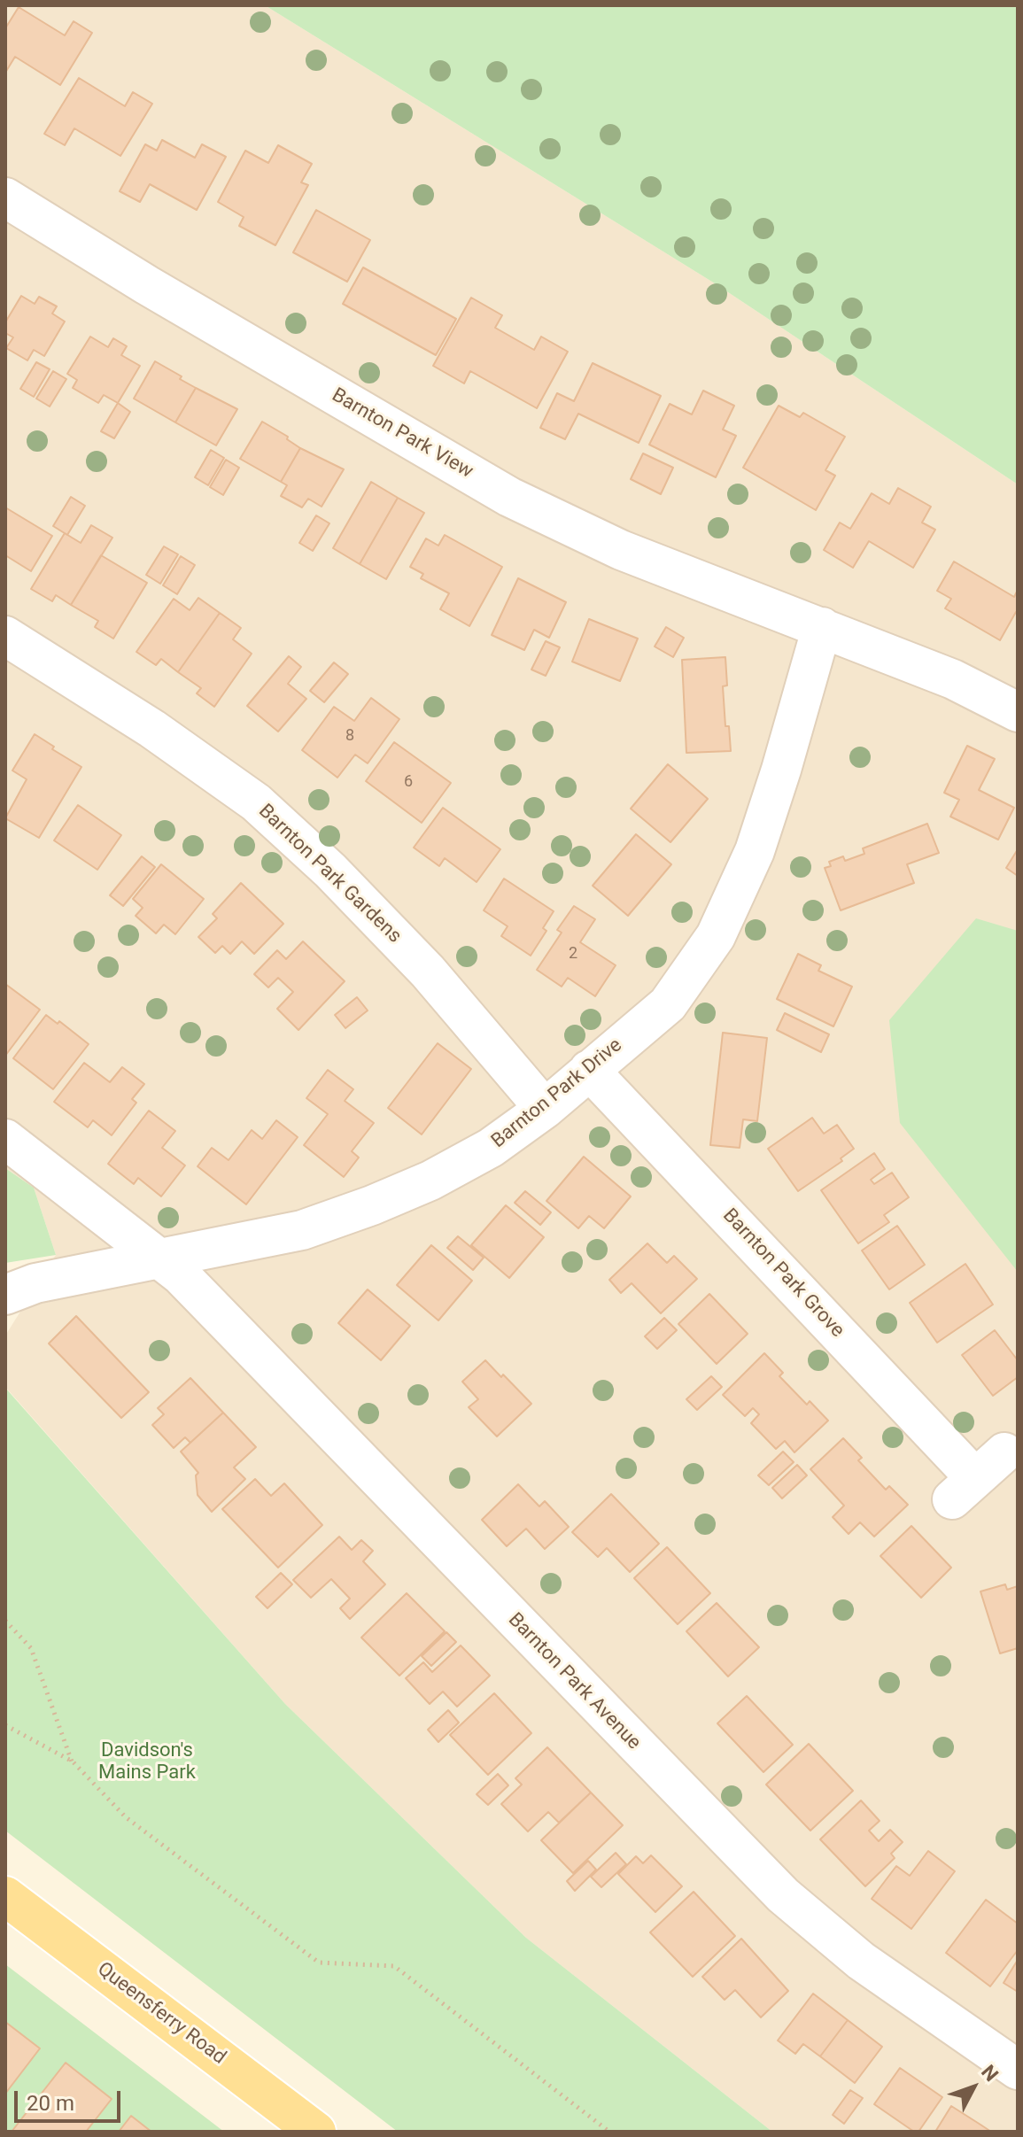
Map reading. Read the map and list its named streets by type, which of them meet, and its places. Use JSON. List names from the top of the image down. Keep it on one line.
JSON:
{"streets":{"main road":["Queensferry Road"],"street":["Barnton Park View","Barnton Park Gardens","Barnton Park Drive","Barnton Park Grove","Barnton Park Avenue"]},"crossings":[["Barnton Park View","Barnton Park Drive"],["Barnton Park Gardens","Barnton Park Drive"],["Barnton Park Drive","Barnton Park Grove"],["Barnton Park Drive","Barnton Park Avenue"]],"parks":["Davidson's Mains Park"],"house_numbers":["8","6","2"],"scale_bar":"20 m","north":"top right"}
